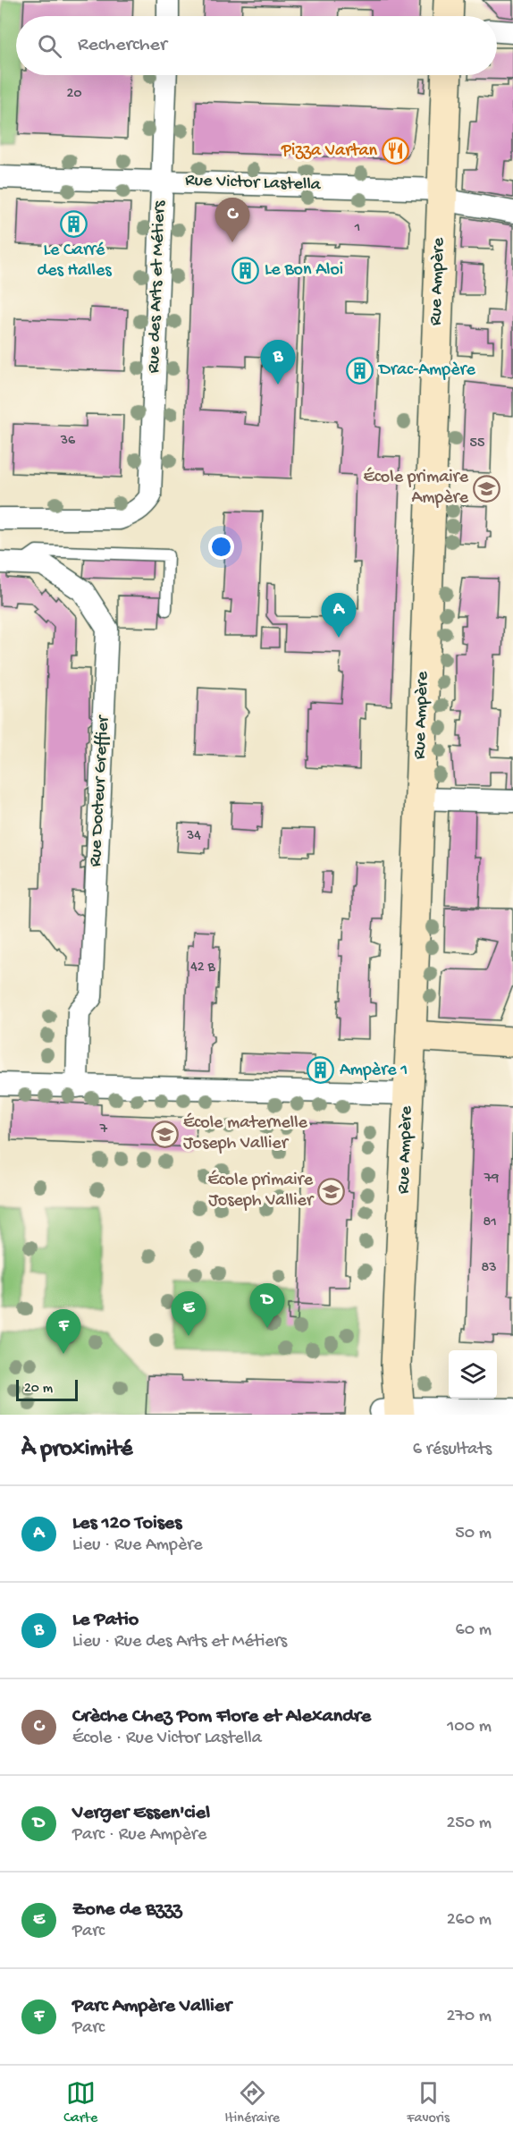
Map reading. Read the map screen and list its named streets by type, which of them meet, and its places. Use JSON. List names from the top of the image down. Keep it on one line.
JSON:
{"streets":{"street":["Rue Victor Lastella","Rue Ampère","Rue des Arts et Métiers","Rue Docteur Greffier"]},"crossings":[["Rue Victor Lastella","Rue Ampère"],["Rue Victor Lastella","Rue des Arts et Métiers"]],"places":{"restaurant":["Pizza Vartan"],"building":["Le Carré des Halles","Le Bon Aloi","Drac-Ampère","Ampère 1"],"school or university":["École primaire Ampère","École maternelle Joseph Vallier","École primaire Joseph Vallier"]},"house_numbers":["20","1","36","55","34","42 B","7","79","81","83"],"scale_bar":"20 m","page":{"search":"Rechercher","pins":["C","B","A","D","E","F"],"scale":"20 m","heading":["À proximité","6 résultats"],"list":[{"mark":"A","name":"Les 120 Toises","note":"Lieu · Rue Ampère","value":"50 m"},{"mark":"B","name":"Le Patio","note":"Lieu · Rue des Arts et Métiers","value":"60 m"},{"mark":"C","name":"Crèche Chez Pom Flore et Alexandre","note":"École · Rue Victor Lastella","value":"100 m"},{"mark":"D","name":"Verger Essen'ciel","note":"Parc · Rue Ampère","value":"250 m"},{"mark":"E","name":"Zone de Bzzz","note":"Parc","value":"260 m"},{"mark":"F","name":"Parc Ampère Vallier","note":"Parc","value":"270 m"}],"nav":["Carte","Itinéraire","Favoris"]}}
